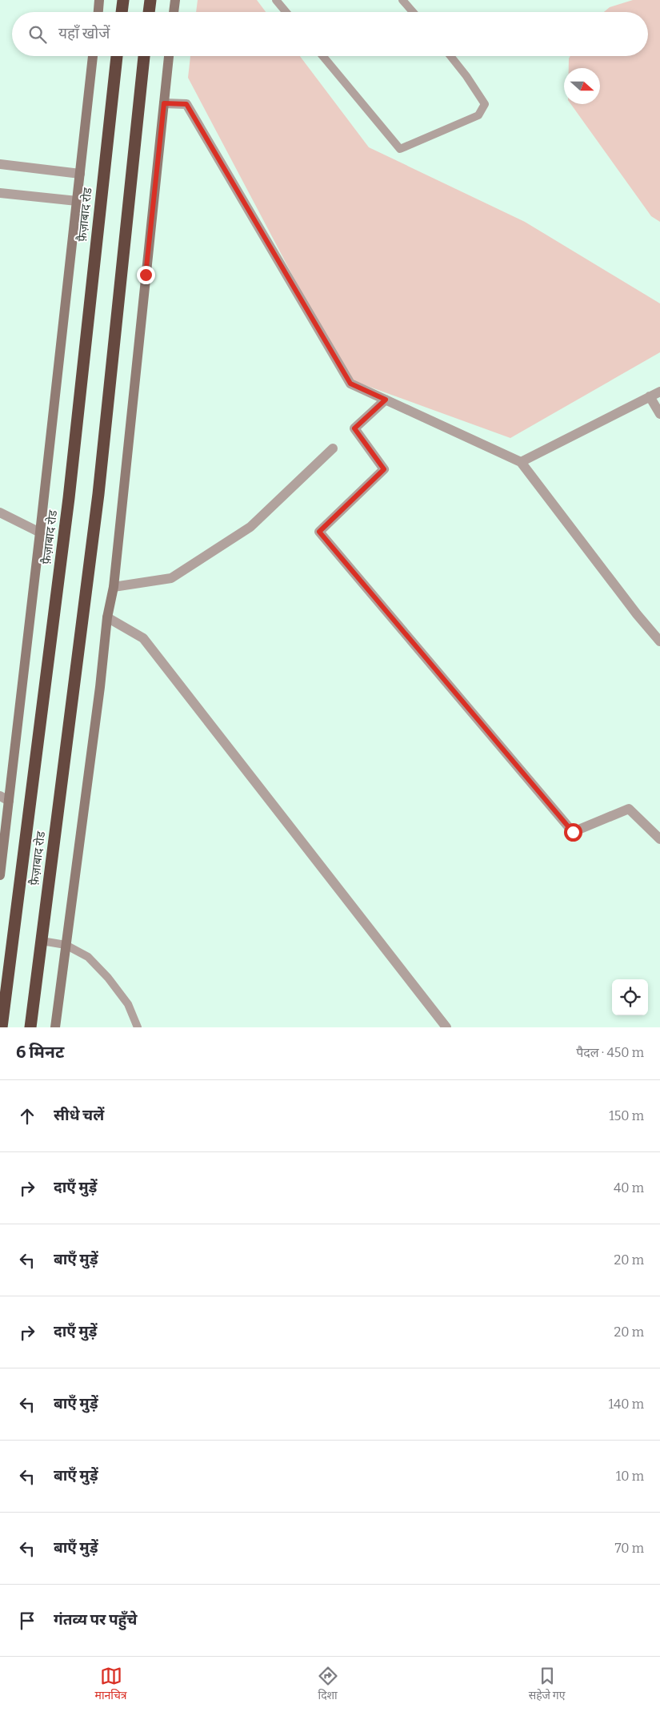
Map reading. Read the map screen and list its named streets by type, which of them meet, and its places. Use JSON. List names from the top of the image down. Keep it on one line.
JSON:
{"streets":{"highway":["फ़ैज़ाबाद रोड"]},"north":"right","page":{"search":"यहाँ खोजें","heading":["6 मिनट","पैदल · 450 m"],"list":[["सीधे चलें","150 m"],["दाएँ मुड़ें","40 m"],["बाएँ मुड़ें","20 m"],["दाएँ मुड़ें","20 m"],["बाएँ मुड़ें","140 m"],["बाएँ मुड़ें","10 m"],["बाएँ मुड़ें","70 m"],"गंतव्य पर पहुँचे"],"nav":["मानचित्र","दिशा","सहेजे गए"]}}
